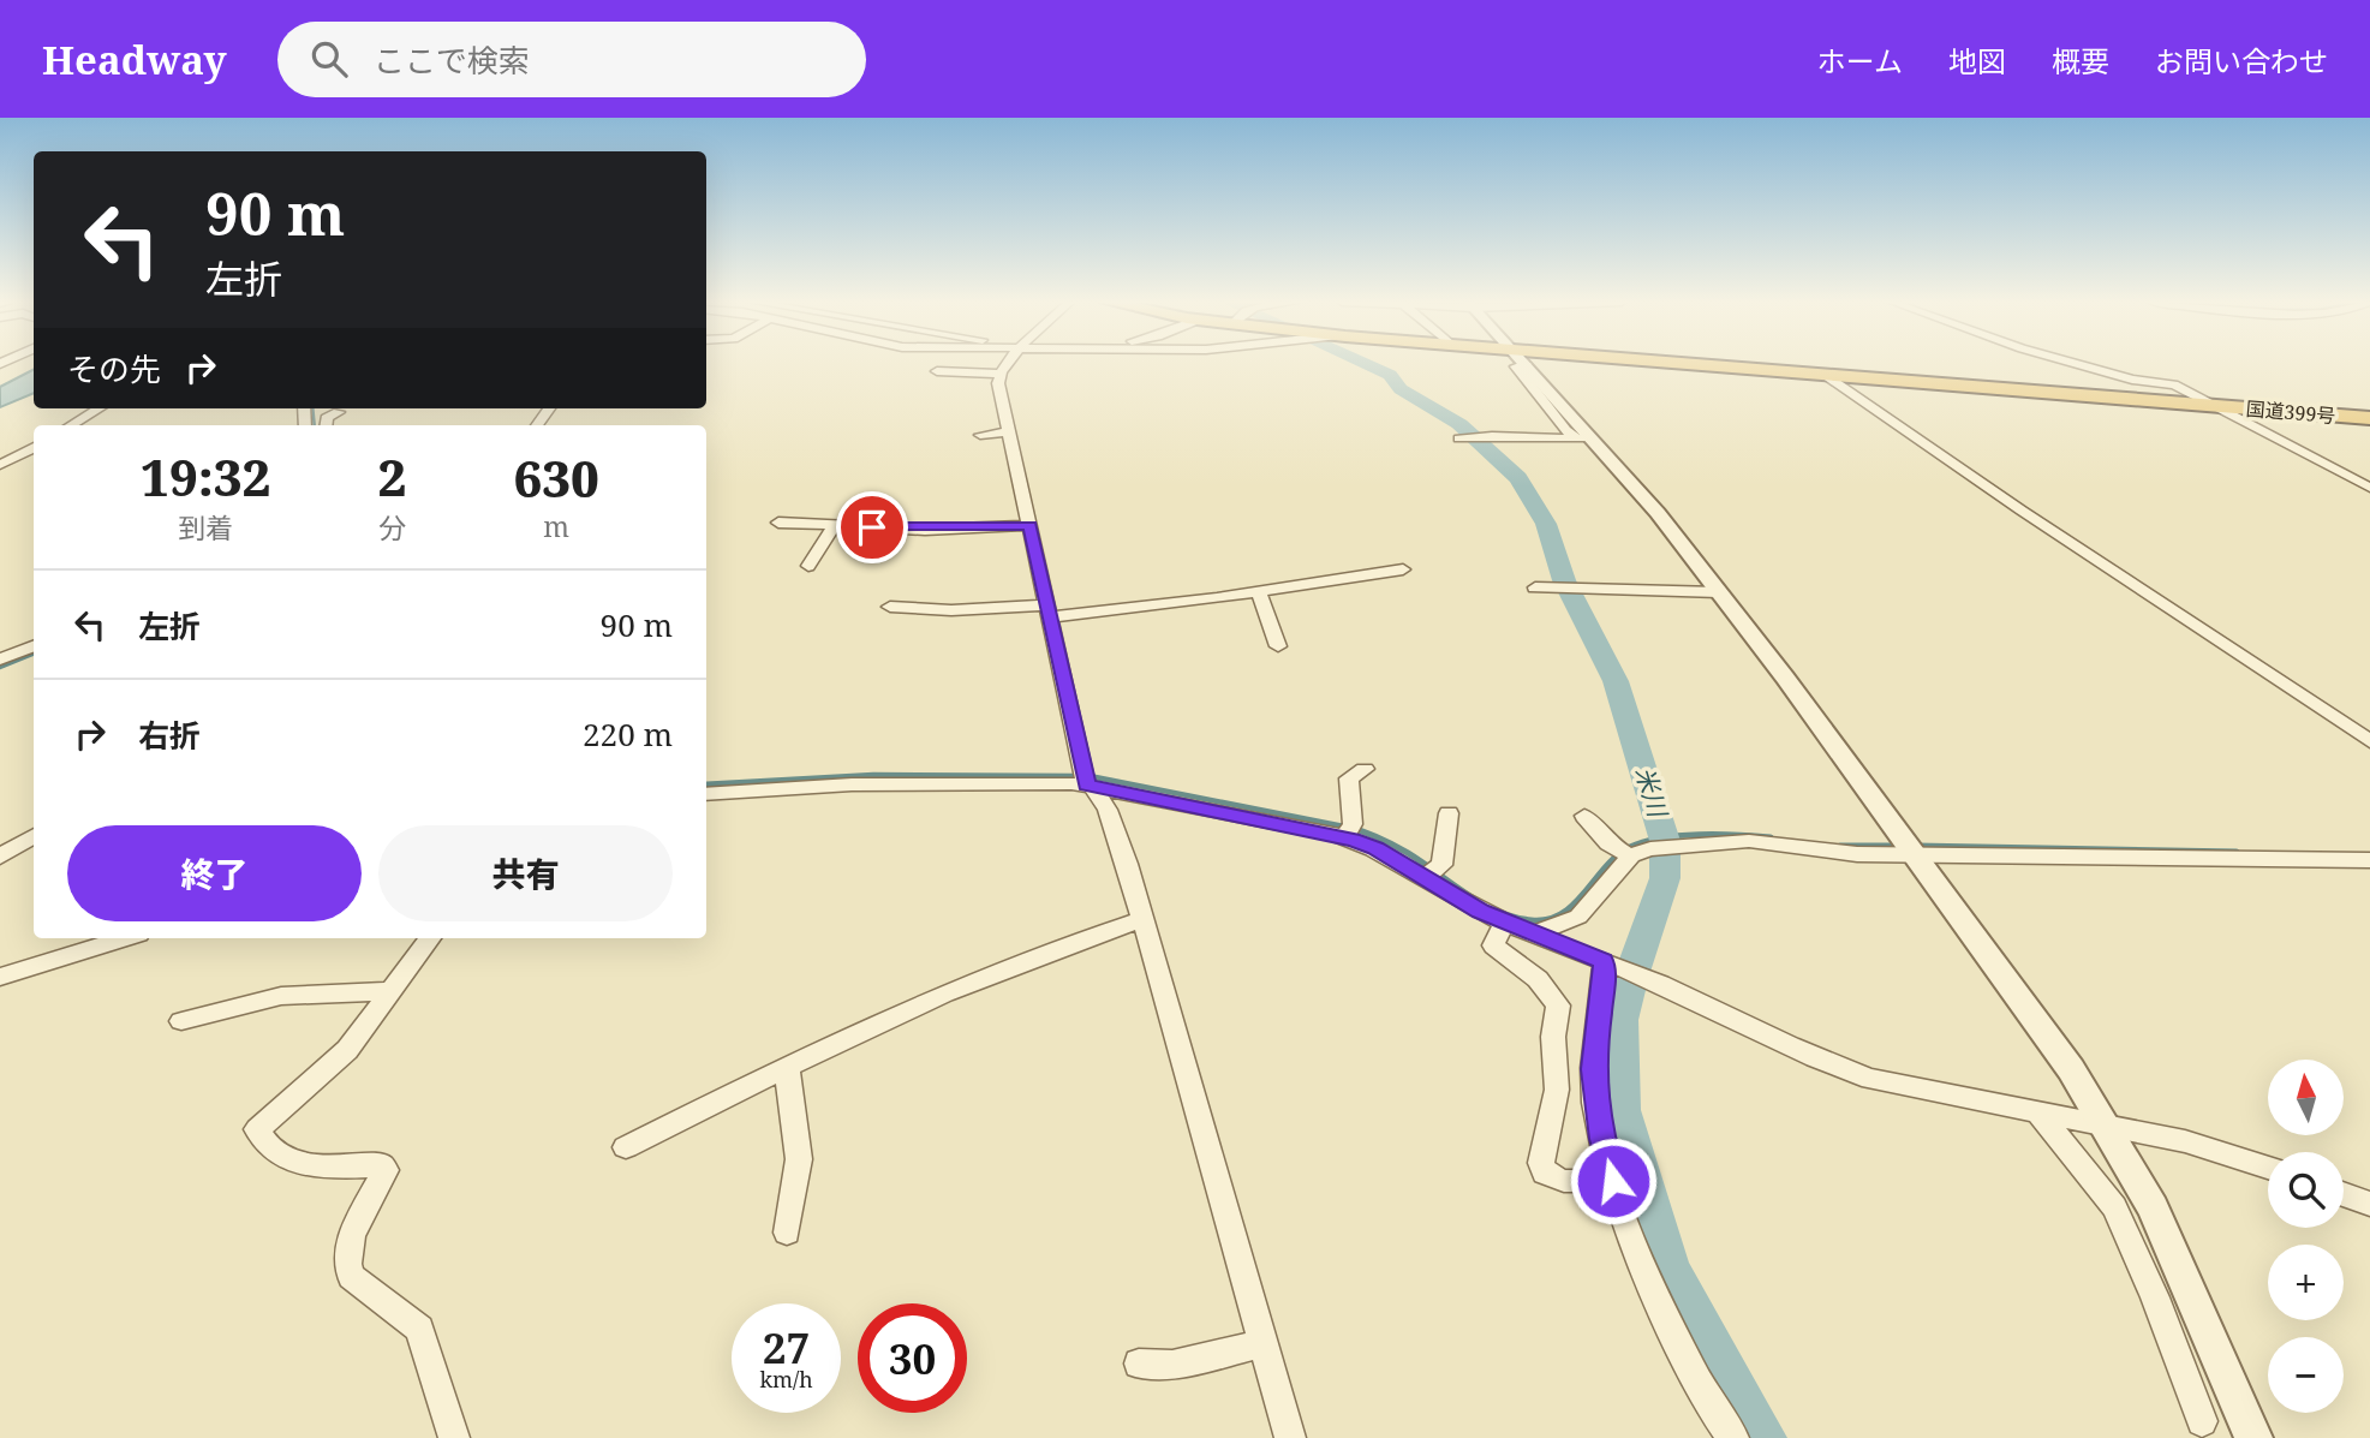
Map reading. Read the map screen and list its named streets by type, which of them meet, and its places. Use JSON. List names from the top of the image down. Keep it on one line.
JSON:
{"streets":{"highway":["国道399号"]},"water":["米川"],"north":"top","page":{"header":"Headway","search":"ここで検索","nav":["ホーム","地図","概要","お問い合わせ"],"turn":["90 m","左折"],"then":"その先","eta":["19:32","到着","2","分","630","m"],"list":[{"name":"左折","value":"90 m"},{"name":"右折","value":"220 m"}],"buttons":["終了","共有"],"map_buttons":["+","−"],"speed":"27 km/h","limit":"30"}}
